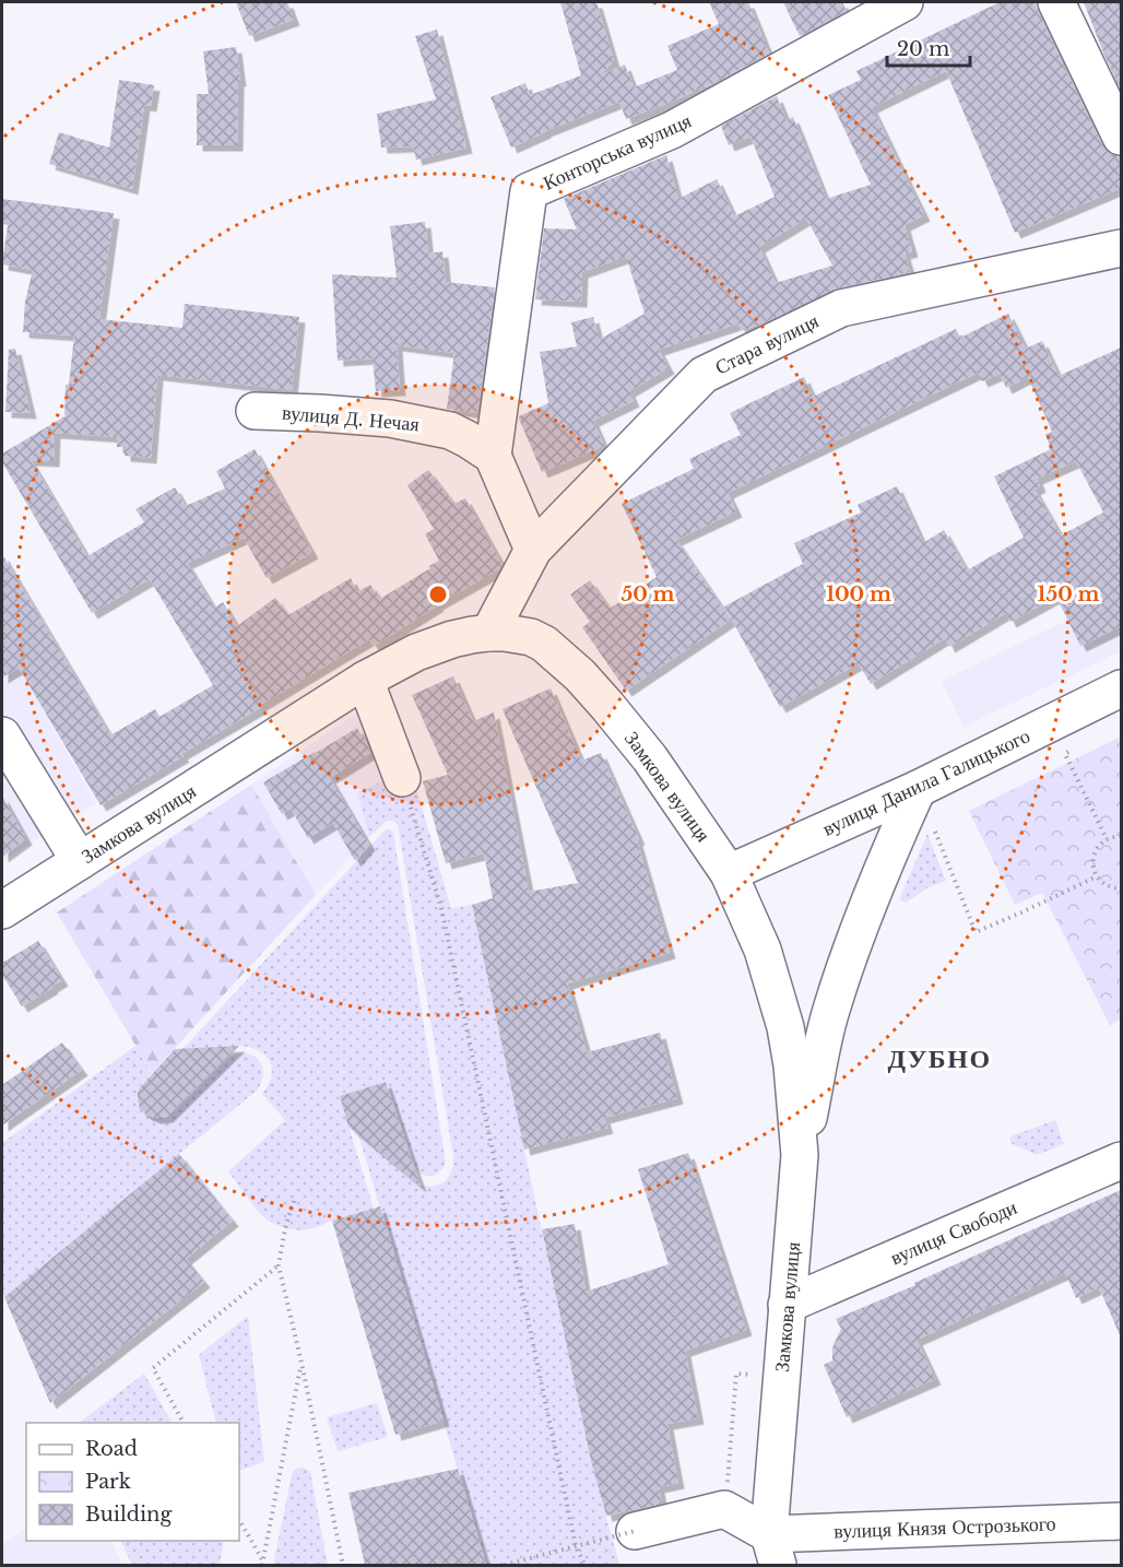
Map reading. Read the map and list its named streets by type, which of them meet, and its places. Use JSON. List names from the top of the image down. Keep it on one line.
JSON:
{"streets":{"street":["Конторська вулиця","Стара вулиця","вулиця Д. Нечая","вулиця Данила Галицького","Замкова вулиця","вулиця Свободи","вулиця Князя Острозького"]},"crossings":[["Конторська вулиця","вулиця Д. Нечая"],["Стара вулиця","Замкова вулиця"],["вулиця Данила Галицького","Замкова вулиця"],["Замкова вулиця","вулиця Свободи"],["Замкова вулиця","вулиця Князя Острозького"]],"districts":["ДУБНО"],"legend":["Road","Park","Building"],"scale_bar":"20 m","rings":["50 m","100 m","150 m"]}
